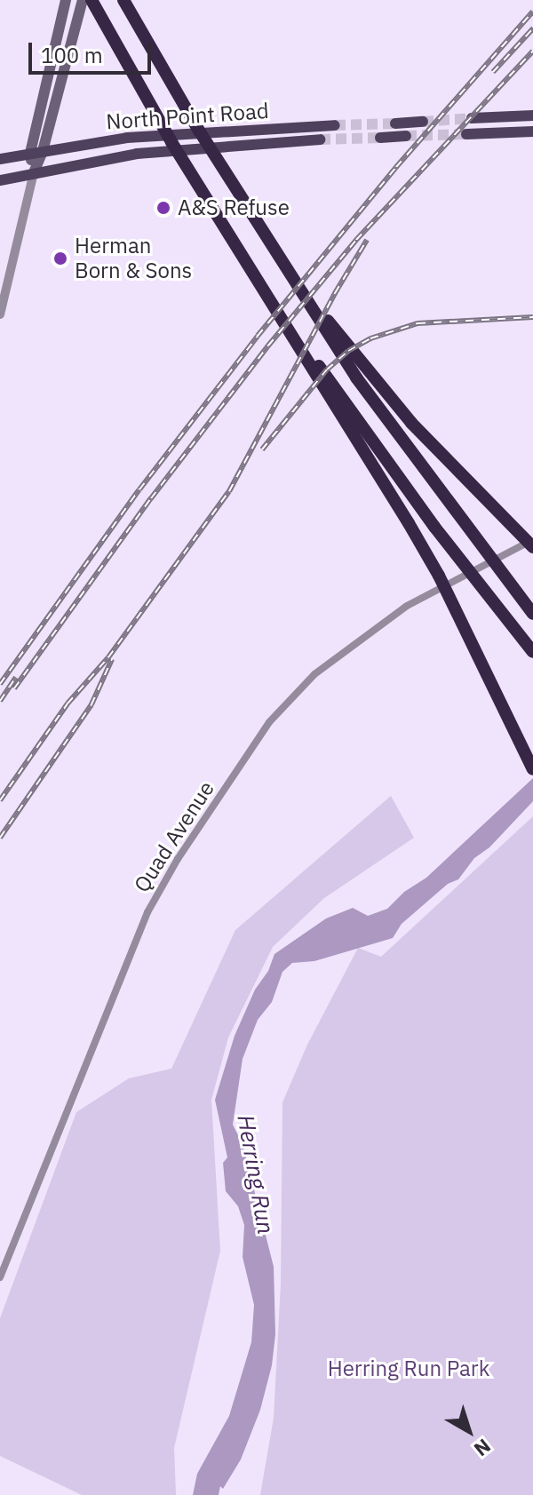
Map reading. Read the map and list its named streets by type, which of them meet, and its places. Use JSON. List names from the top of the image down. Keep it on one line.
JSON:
{"streets":{"main road":["North Point Road"],"street":["Quad Avenue"]},"water":["Herring Run"],"parks":["Herring Run Park"],"places":["A&S Refuse","Herman Born & Sons"],"scale_bar":"100 m","north":"bottom right"}
